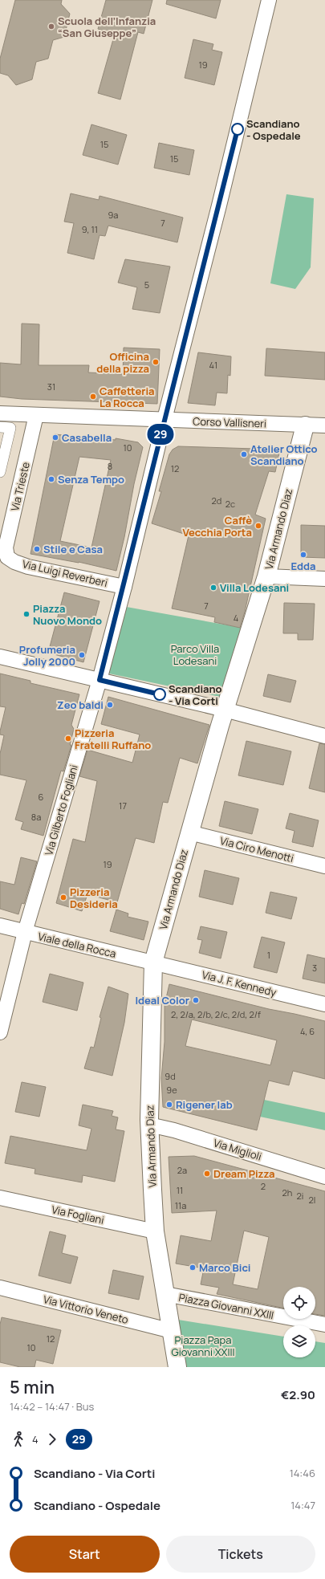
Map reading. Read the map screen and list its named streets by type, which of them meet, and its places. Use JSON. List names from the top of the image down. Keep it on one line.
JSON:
{"streets":{"street":["Corso Vallisneri","Via Trieste","Via Armando Diaz","Via Luigi Reverberi","Via Gilberto Fogliani","Via Ciro Menotti","Viale della Rocca","Via J. F. Kennedy","Via Miglioli","Via Fogliani","Piazza Giovanni XXIII","Via Vittorio Veneto"]},"crossings":[["Corso Vallisneri","Via Trieste"],["Corso Vallisneri","Via Armando Diaz"],["Corso Vallisneri","Via Gilberto Fogliani"],["Via Trieste","Via Luigi Reverberi"],["Via Armando Diaz","Via Ciro Menotti"],["Via Armando Diaz","Viale della Rocca"],["Via Armando Diaz","Via J. F. Kennedy"],["Via Armando Diaz","Via Miglioli"],["Via Armando Diaz","Via Fogliani"],["Via Armando Diaz","Piazza Giovanni XXIII"],["Via Armando Diaz","Via Vittorio Veneto"],["Via Luigi Reverberi","Via Gilberto Fogliani"],["Via Gilberto Fogliani","Viale della Rocca"],["Viale della Rocca","Via J. F. Kennedy"]],"parks":["Parco Villa Lodesani","Piazza Papa Giovanni XXIII"],"places":["Scuola dell’Infanzia “San Giuseppe”","Scandiano - Ospedale","Officina della pizza","Caffetteria La Rocca","Casabella","Atelier Ottico Scandiano","Senza Tempo","Caffè Vecchia Porta","Stile e Casa","Edda","Villa Lodesani","Piazza Nuovo Mondo","Profumeria Jolly 2000","Scandiano - Via Corti","Zeo baldi","Pizzeria Fratelli Ruffano","Pizzeria Desideria","Ideal Color","Rigener lab","Dream Pizza","Marco Bici"],"lines":["bus line 29"],"house_numbers":["19","15","15","9a","7","9, 11","5","41","31","10","8","12","2d","2c","7","4","6","17","8a","19","1","3","2, 2/a, 2/b, 2/c, 2/d, 2/f","4, 6","9d","9e","2a","2","11","2h","2i","2l","11a","12","10"],"page":{"on_map":"29","heading":["5 min","14:42 – 14:47 · Bus","€2.90"],"legs":["4","29"],"list":[{"name":"Scandiano - Via Corti","value":"14:46"},{"name":"Scandiano - Ospedale","value":"14:47"}],"buttons":["Start","Tickets"]}}
